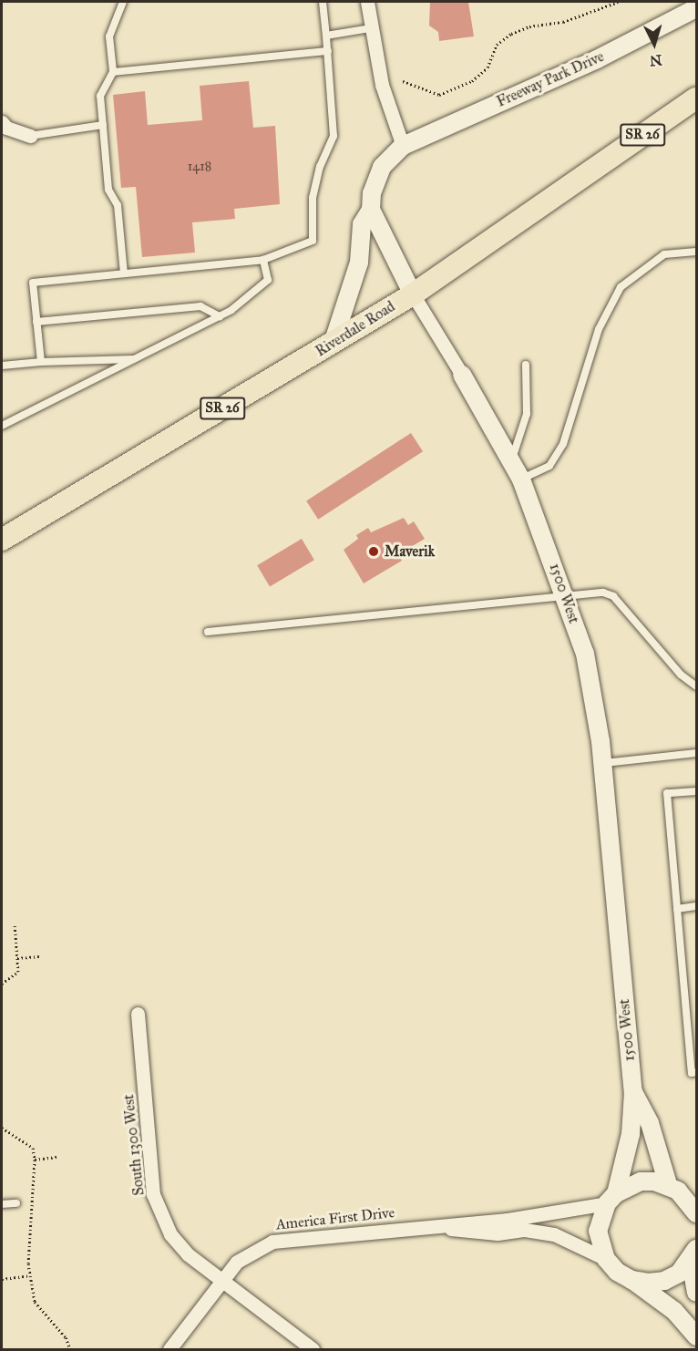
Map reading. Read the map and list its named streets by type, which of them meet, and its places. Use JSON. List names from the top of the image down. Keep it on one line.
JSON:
{"streets":{"main road":["SR 26","Riverdale Road"],"street":["Freeway Park Drive","1500 West","South 1300 West","America First Drive"]},"crossings":[["Riverdale Road","1500 West"],["1500 West","America First Drive"],["South 1300 West","America First Drive"]],"places":["Maverik"],"house_numbers":["1418"],"north":"bottom"}
